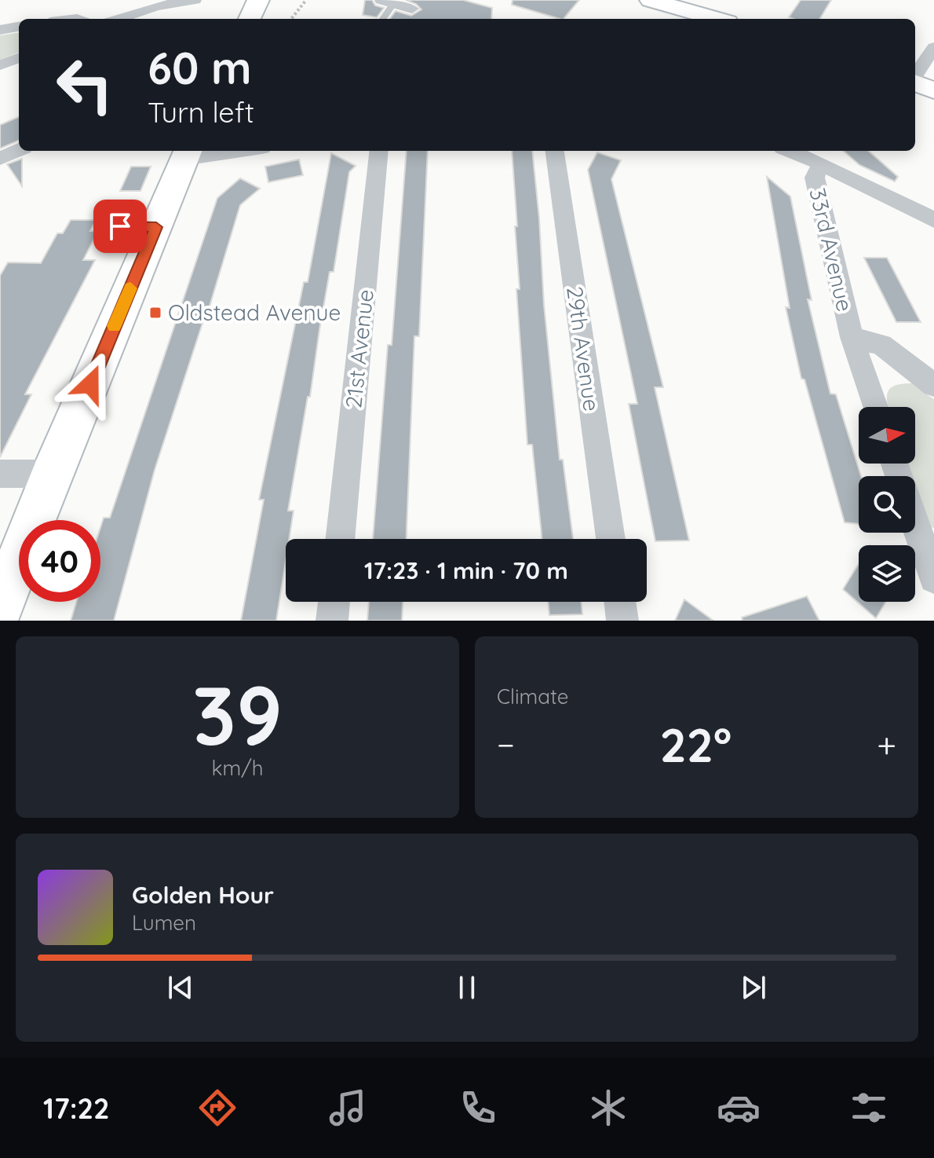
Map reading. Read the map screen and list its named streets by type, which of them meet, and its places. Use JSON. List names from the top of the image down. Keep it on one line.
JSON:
{"streets":{"street":["33rd Avenue","21st Avenue","29th Avenue"]},"places":{"transit":["Oldstead Avenue"]},"north":"right","page":{"turn":["60 m","Turn left"],"limit":"40","trip":"17:23 · 1 min · 70 m","tile":[["39","km/h"],"Climate"],"heat":["−","22°","+"],"song":["Golden Hour","Lumen"],"tabs":"17:22"}}
